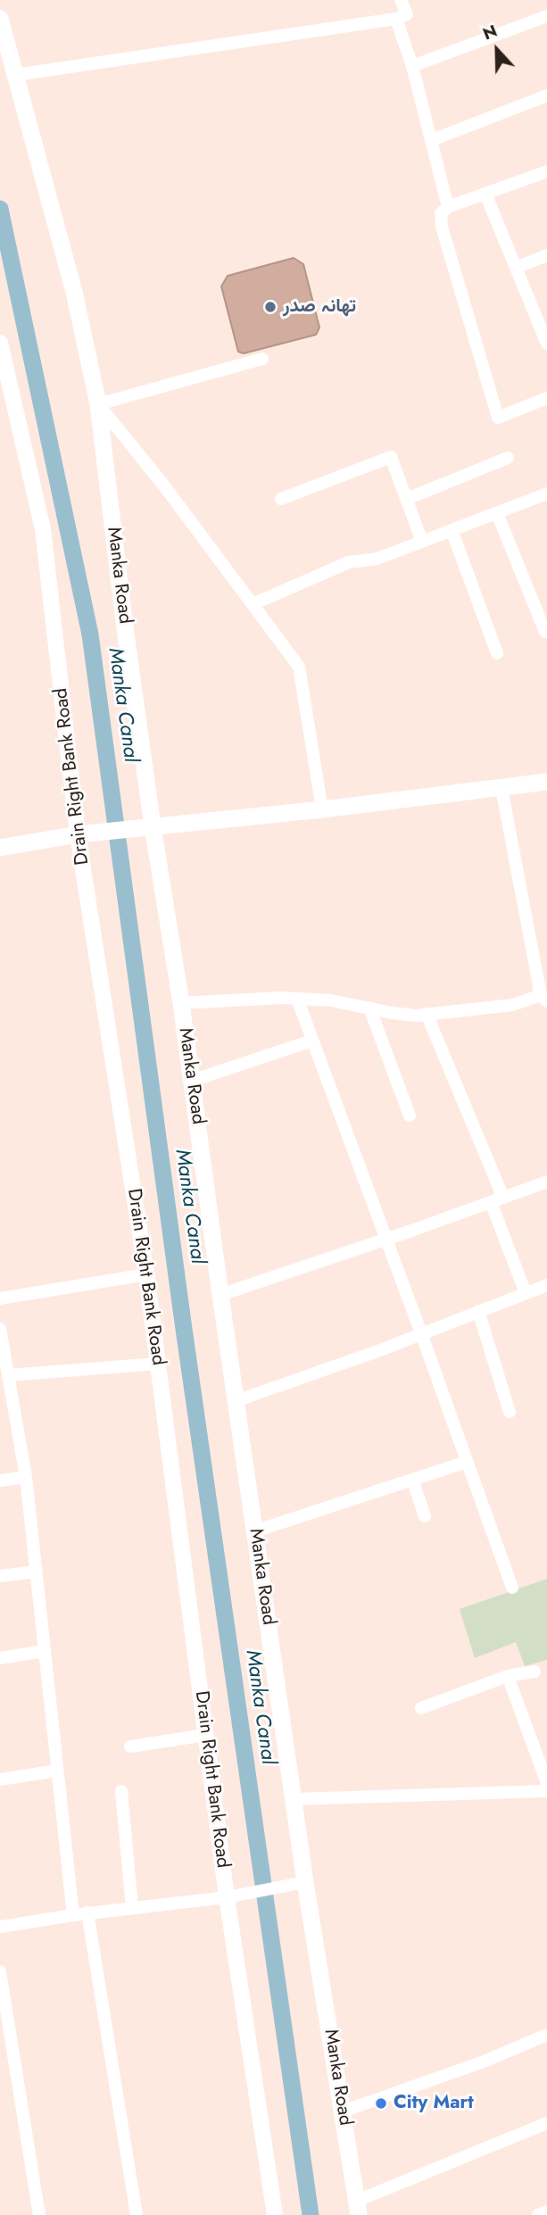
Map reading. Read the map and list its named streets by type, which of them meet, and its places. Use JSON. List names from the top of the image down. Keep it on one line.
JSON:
{"streets":{"main road":["Manka Road"],"street":["Drain Right Bank Road"]},"water":["Manka Canal"],"places":["تھانہ صدر","City Mart"],"north":"top"}
